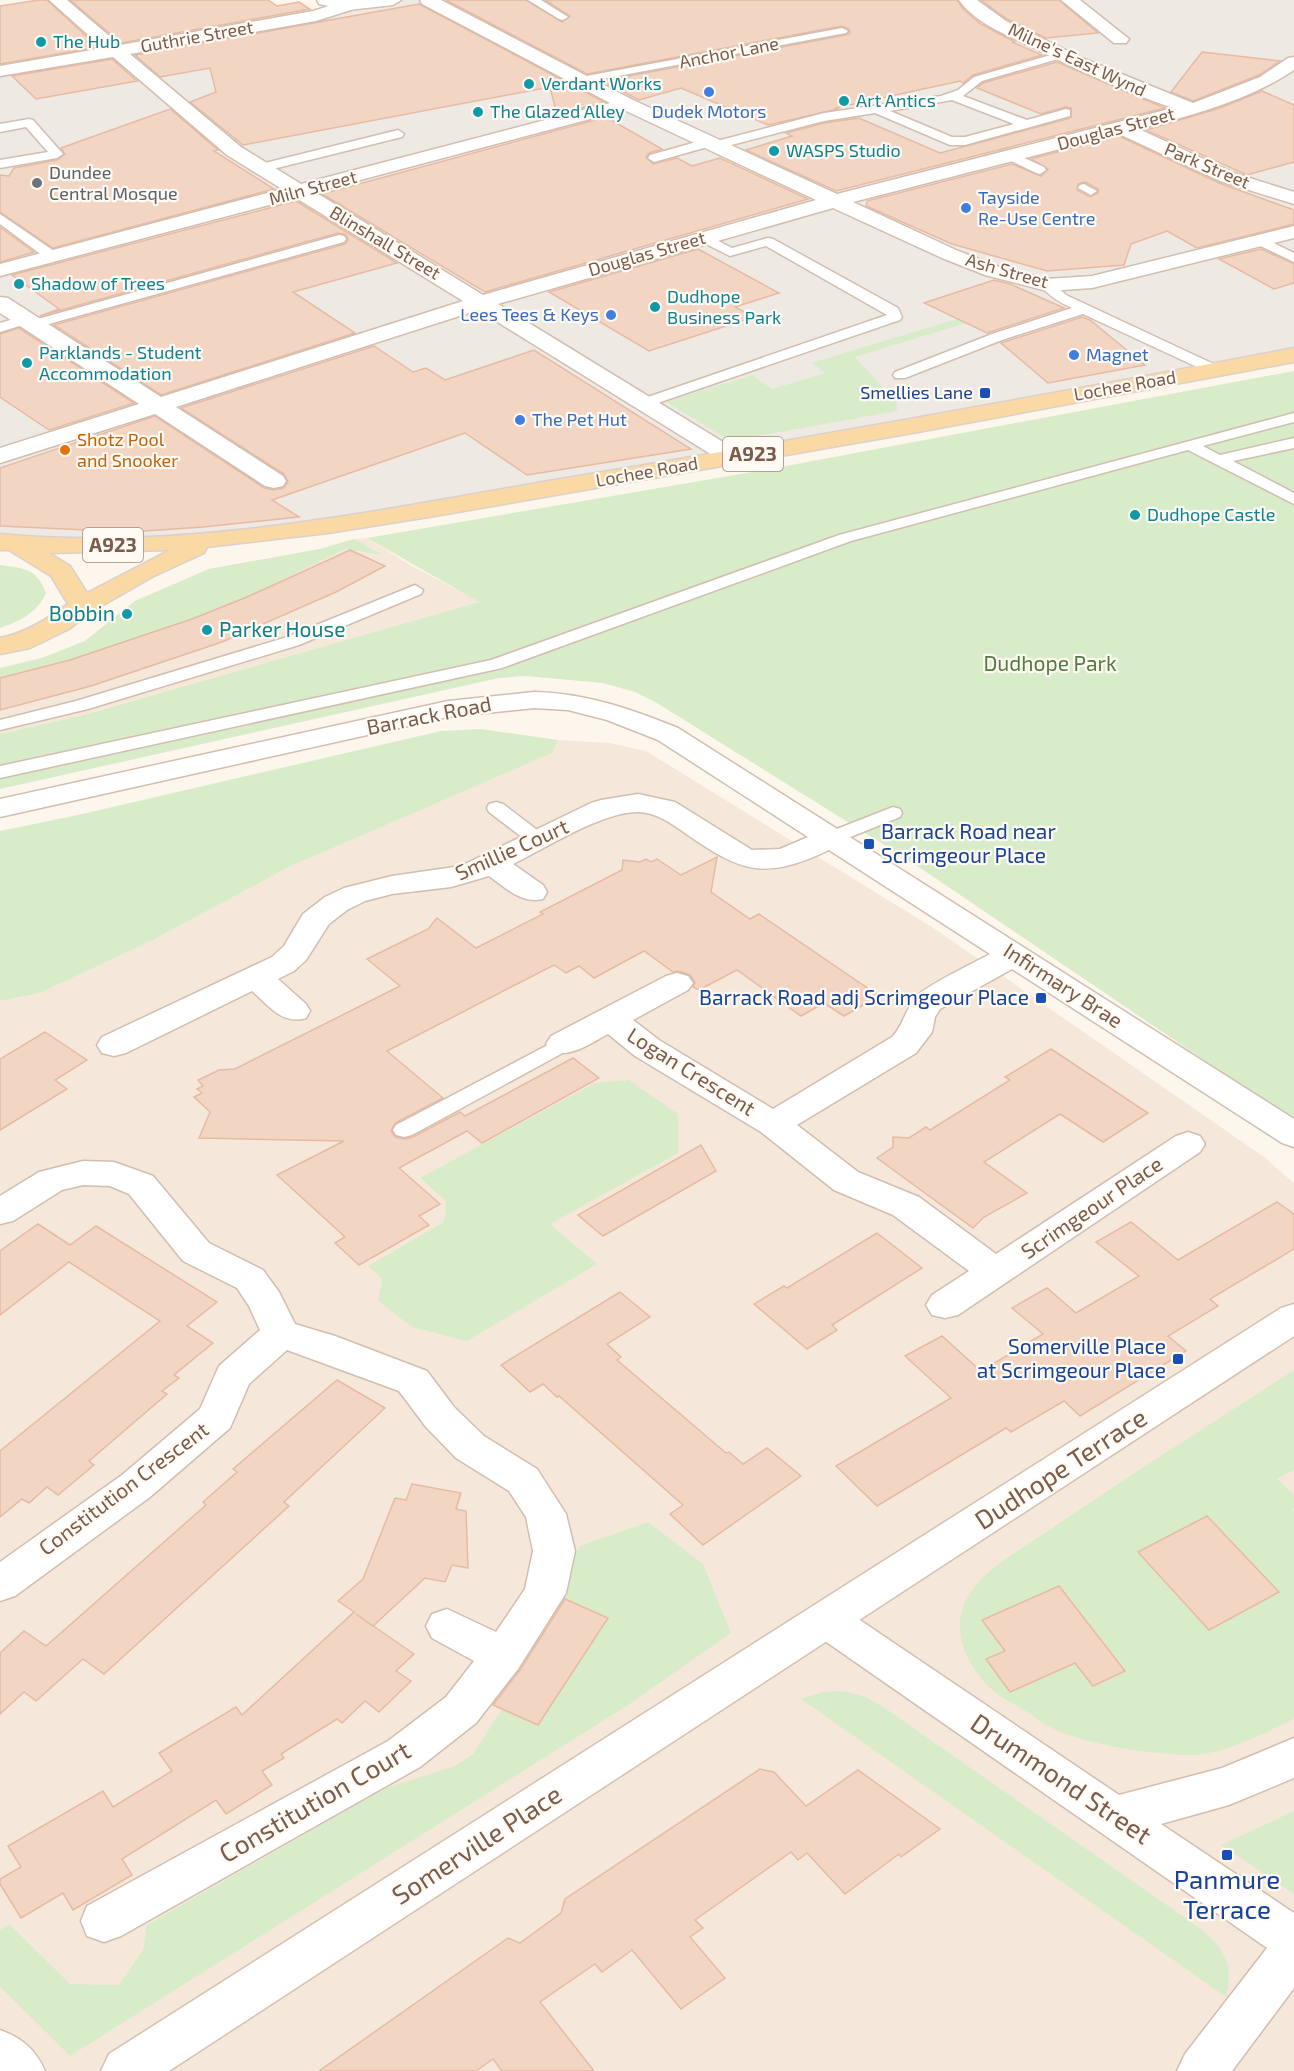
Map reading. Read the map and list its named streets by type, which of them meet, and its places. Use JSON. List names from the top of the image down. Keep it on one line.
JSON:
{"streets":{"main road":["Lochee Road","A923"],"street":["Guthrie Street","Milne's East Wynd","Douglas Street","Park Street","Miln Street","Blinshall Street","Ash Street","Barrack Road","Smillie Court","Infirmary Brae","Logan Crescent","Scrimgeour Place","Dudhope Terrace","Constitution Crescent","Drummond Street","Constitution Court","Somerville Place"],"lane":["Anchor Lane"]},"crossings":[["Guthrie Street","Blinshall Street"],["Anchor Lane","Ash Street"],["Milne's East Wynd","Douglas Street"],["Douglas Street","Park Street"],["Douglas Street","Blinshall Street"],["Douglas Street","Ash Street"],["Miln Street","Blinshall Street"],["Miln Street","Ash Street"],["Blinshall Street","Lochee Road"],["Barrack Road","Smillie Court"],["Barrack Road","Infirmary Brae"],["Smillie Court","Infirmary Brae"],["Dudhope Terrace","Drummond Street"],["Dudhope Terrace","Somerville Place"],["Constitution Crescent","Constitution Court"],["Drummond Street","Somerville Place"]],"parks":["Dudhope Park"],"places":{"other":["The Hub","Verdant Works","Dudek Motors","Art Antics","The Glazed Alley","WASPS Studio","Dundee Central Mosque","Tayside Re-Use Centre","Shadow of Trees","Dudhope Business Park","Lees Tees & Keys","Magnet","Parklands - Student Accommodation","The Pet Hut","Shotz Pool and Snooker","Dudhope Castle","Bobbin","Parker House"],"transit":["Smellies Lane","Barrack Road near Scrimgeour Place","Barrack Road adj Scrimgeour Place","Somerville Place at Scrimgeour Place","Panmure Terrace"]}}
